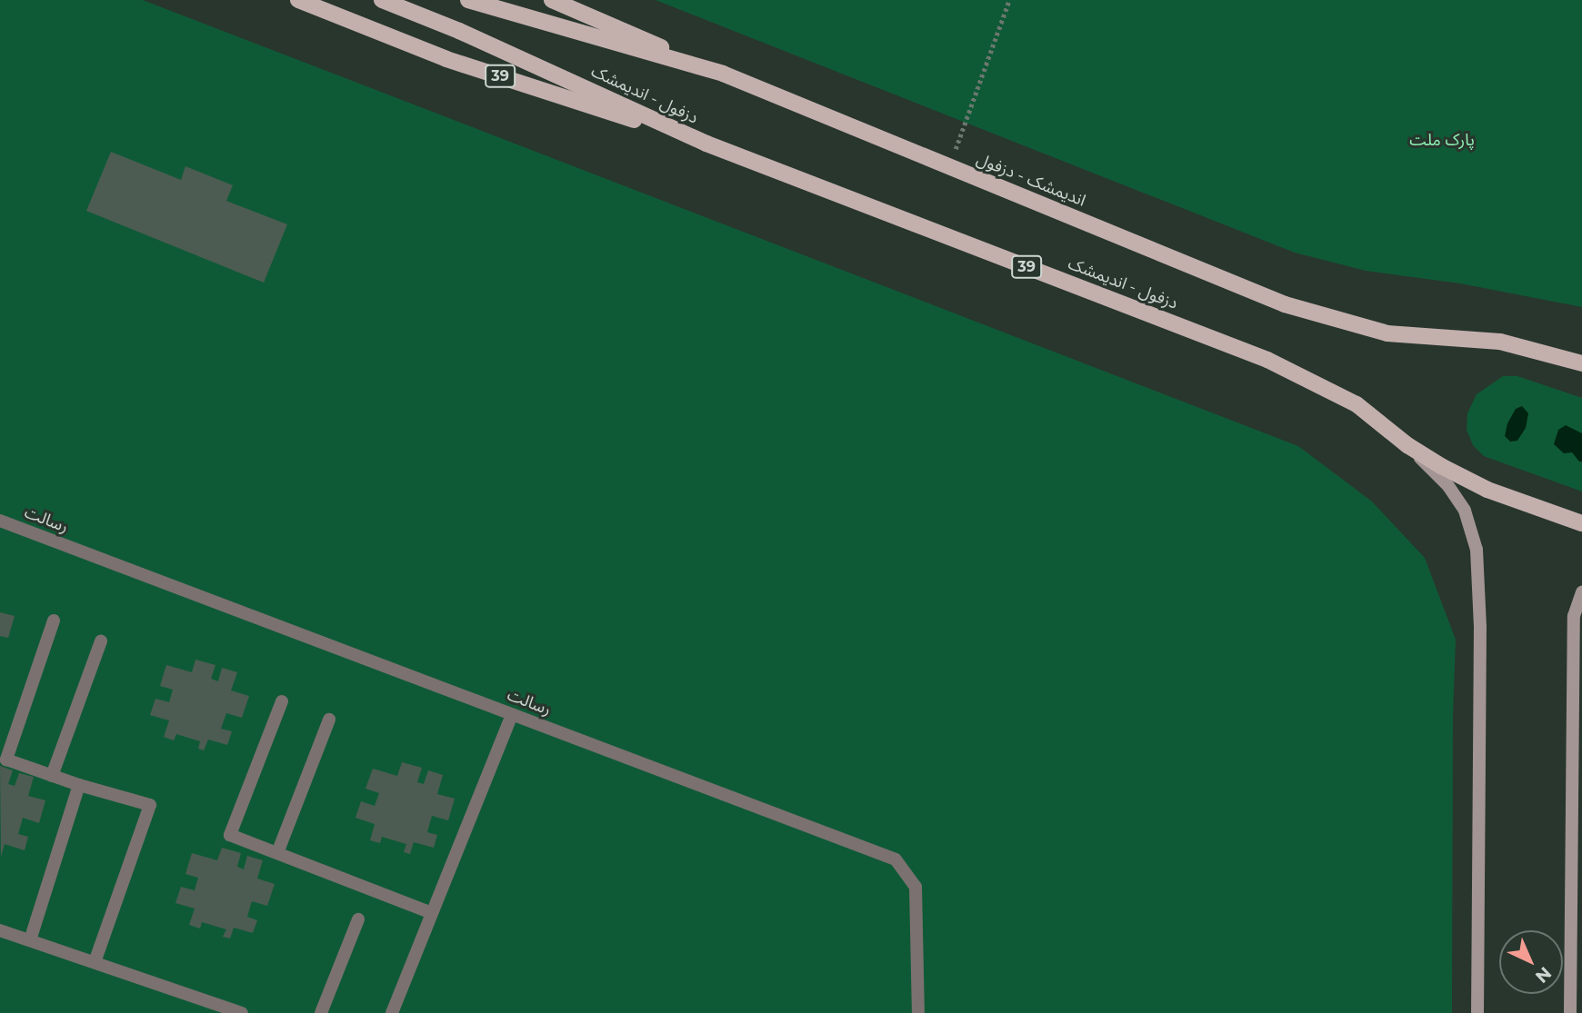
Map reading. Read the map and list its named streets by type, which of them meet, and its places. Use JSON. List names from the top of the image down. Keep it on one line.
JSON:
{"streets":{"main road":["39","دزفول - اندیمشک","اندیمشک - دزفول"],"street":["رسالت"]},"crossings":[["39","دزفول - اندیمشک"]],"parks":["پارک ملت"],"north":"bottom right"}
